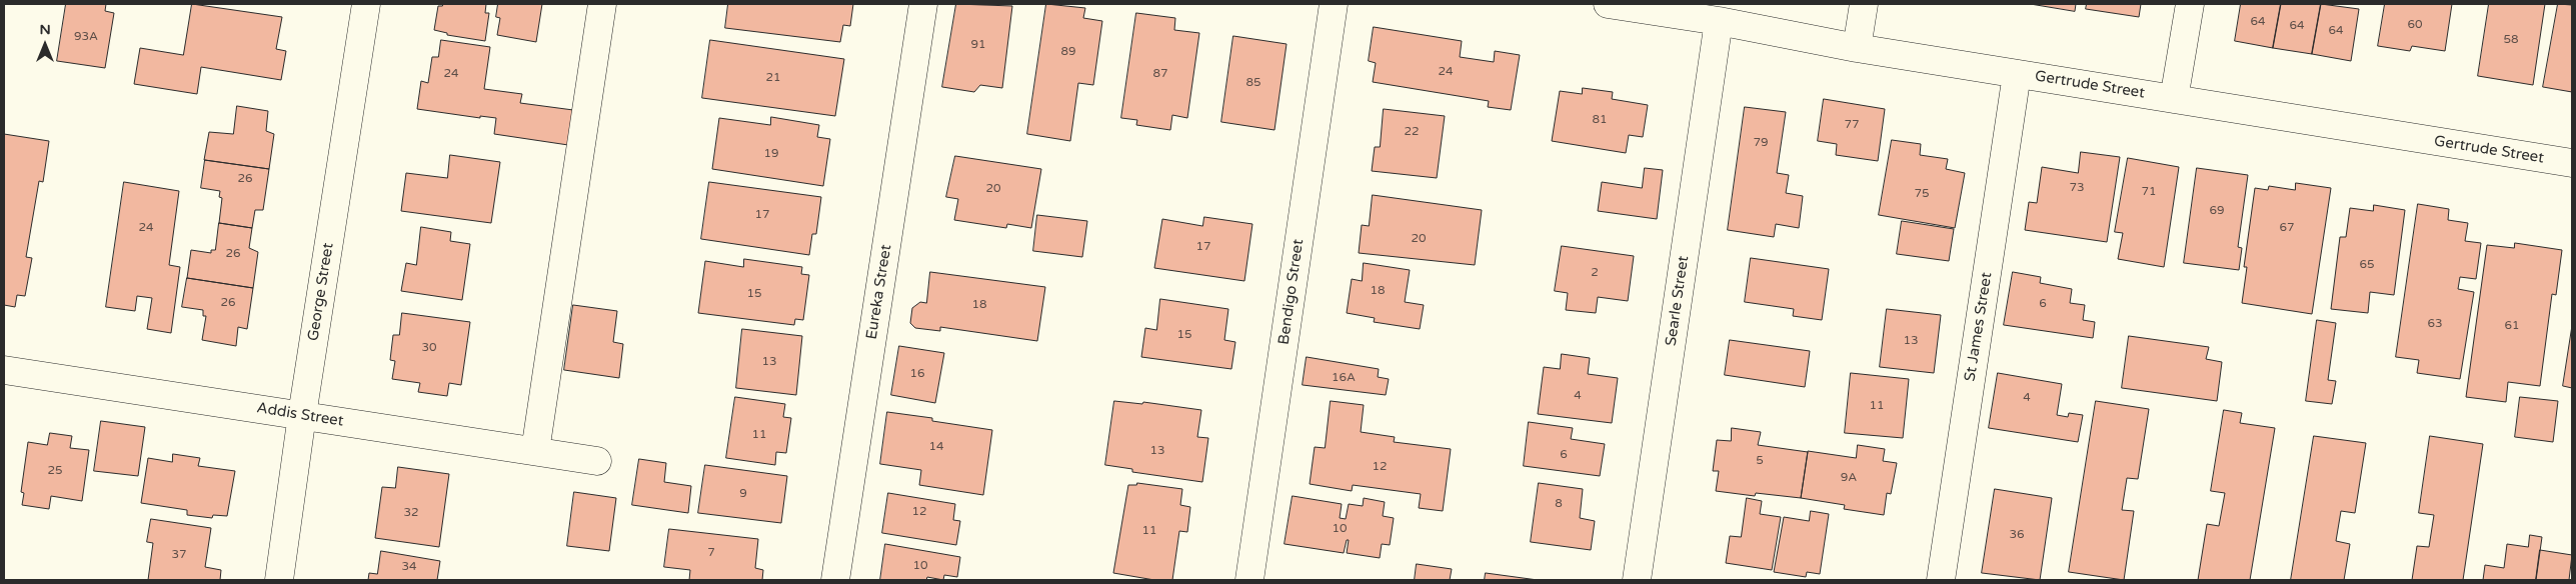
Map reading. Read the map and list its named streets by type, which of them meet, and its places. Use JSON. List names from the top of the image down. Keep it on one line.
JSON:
{"streets":{"street":["Gertrude Street","George Street","Eureka Street","Bendigo Street","Searle Street","St James Street","Addis Street"]},"crossings":[["Gertrude Street","Searle Street"],["Gertrude Street","St James Street"],["George Street","Addis Street"]],"house_numbers":["64","60","64","64","93A","58","91","89","24","24","87","21","85","81","77","22","79","19","26","73","20","71","75","69","17","24","67","20","17","26","65","2","18","15","26","6","18","63","61","15","13","30","13","16","16A","4","4","11","11","14","13","6","5","12","25","9A","9","8","12","32","10","11","36","7","37","10","34"],"north":"top"}
